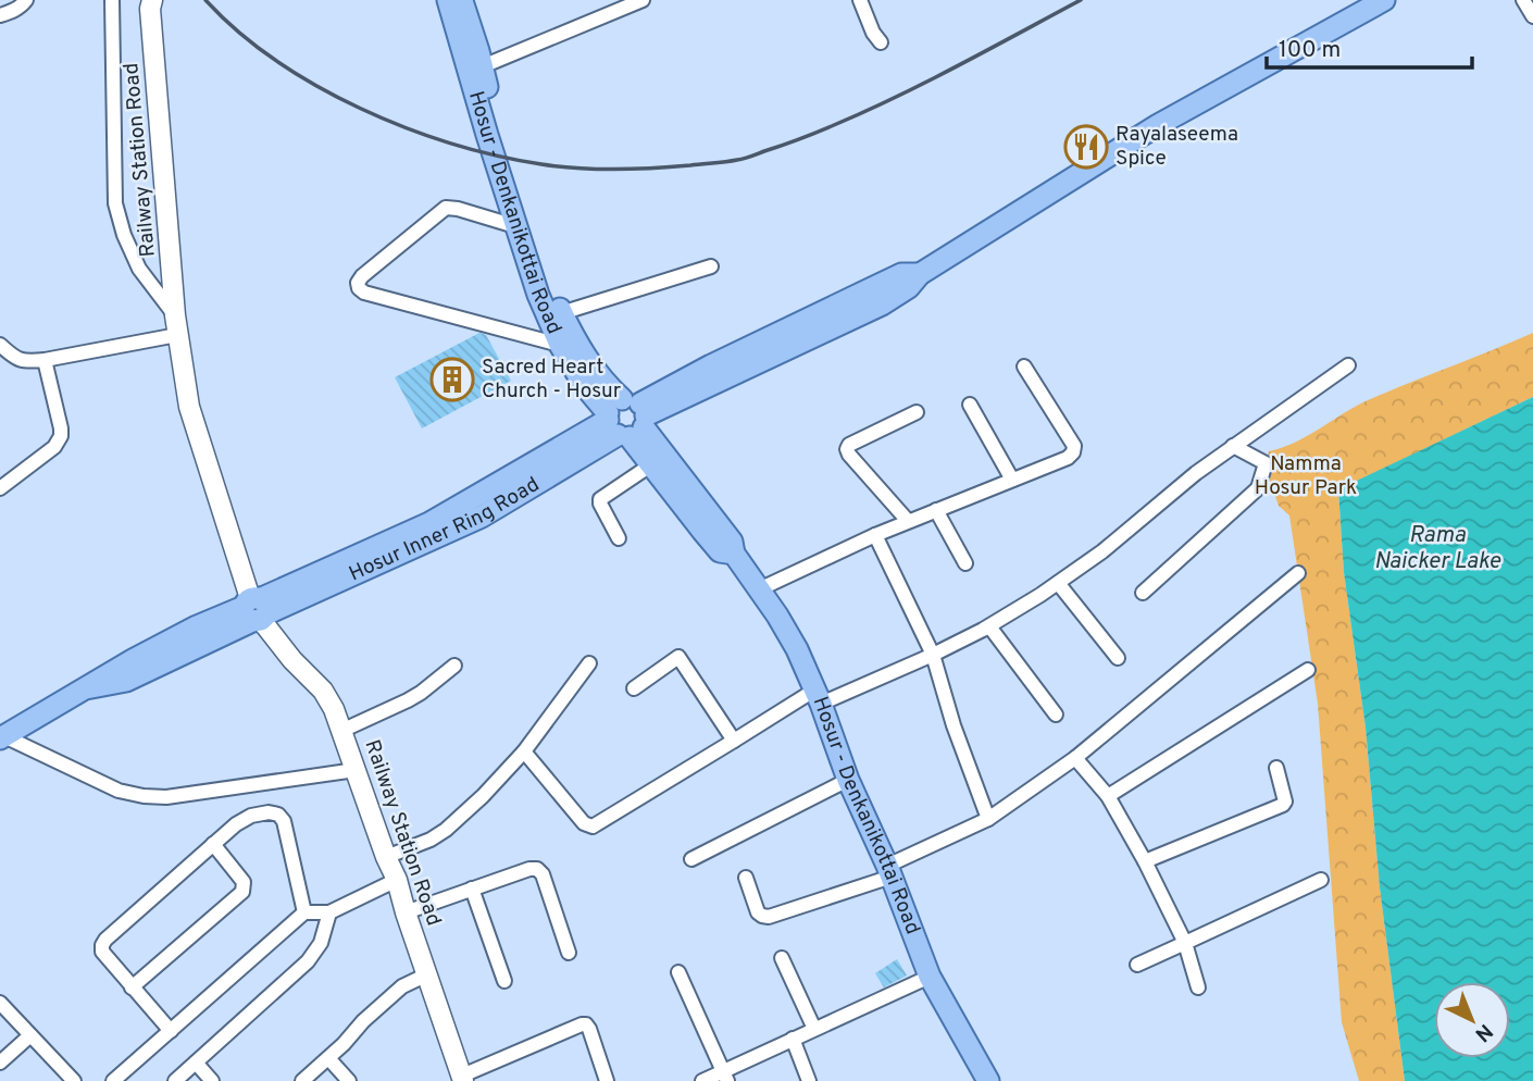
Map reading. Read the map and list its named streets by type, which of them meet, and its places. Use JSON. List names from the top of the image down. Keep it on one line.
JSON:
{"streets":{"main road":["Railway Station Road","Hosur - Denkanikottai Road","Hosur Inner Ring Road"]},"crossings":[["Railway Station Road","Hosur Inner Ring Road"],["Hosur - Denkanikottai Road","Hosur Inner Ring Road"]],"water":["Rama Naicker Lake"],"parks":["Namma Hosur Park"],"places":{"restaurant":["Rayalaseema Spice"],"building":["Sacred Heart Church - Hosur"]},"scale_bar":"100 m","north":"bottom right"}
